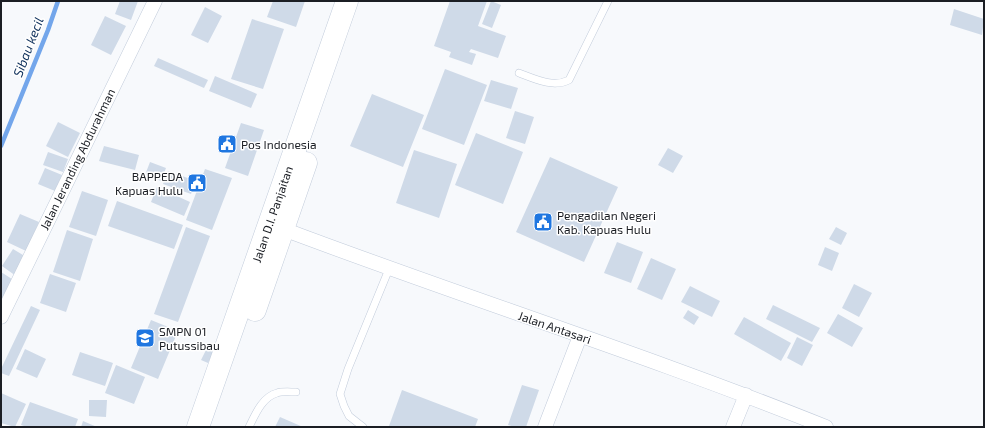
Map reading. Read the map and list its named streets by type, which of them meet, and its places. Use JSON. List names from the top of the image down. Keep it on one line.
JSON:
{"streets":{"highway":["Jalan D.I. Panjaitan"],"street":["Jalan Jeranding Abdurahman","Jalan Antasari"]},"crossings":[["Jalan D.I. Panjaitan","Jalan Antasari"]],"water":["Sibau kecil"],"places":{"public building":["Pos Indonesia","BAPPEDA Kapuas Hulu","Pengadilan Negeri Kab. Kapuas Hulu"],"school or university":["SMPN 01 Putussibau"]}}
